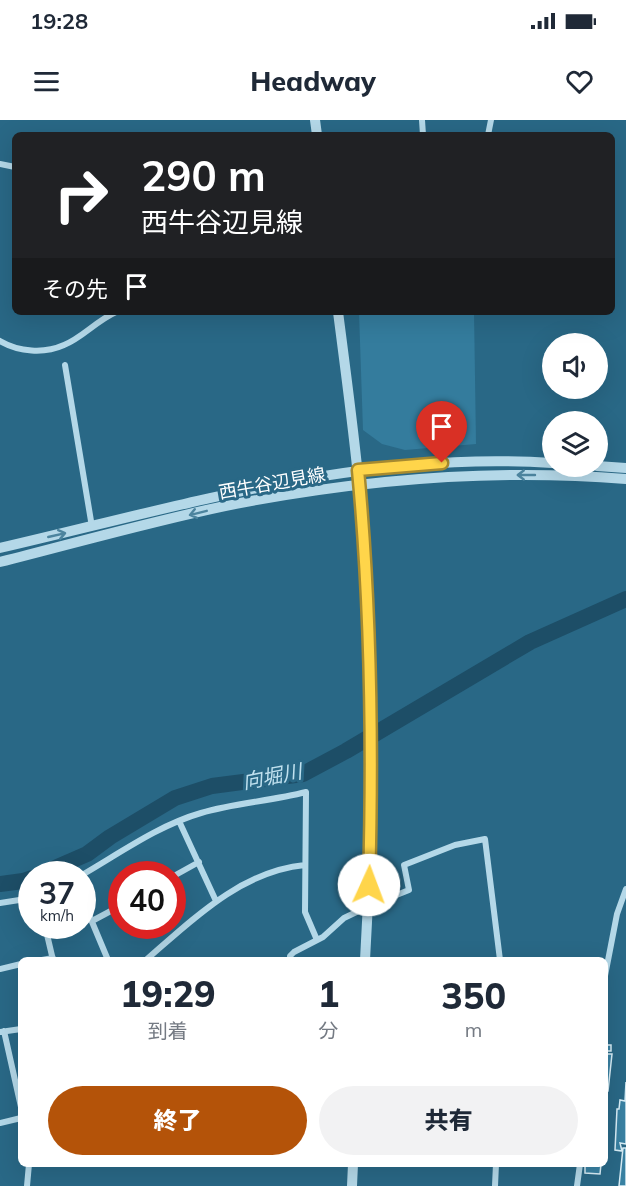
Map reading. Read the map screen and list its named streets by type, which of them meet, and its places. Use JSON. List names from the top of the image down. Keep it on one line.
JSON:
{"streets":{"street":["西牛谷辺見線"]},"water":["向堀川"],"page":{"status":"19:28","header":"Headway","turn":["290 m","西牛谷辺見線"],"then":"その先","speed":"37 km/h","limit":"40","eta":["19:29","到着","1","分","350","m"],"buttons":["終了","共有"]}}
